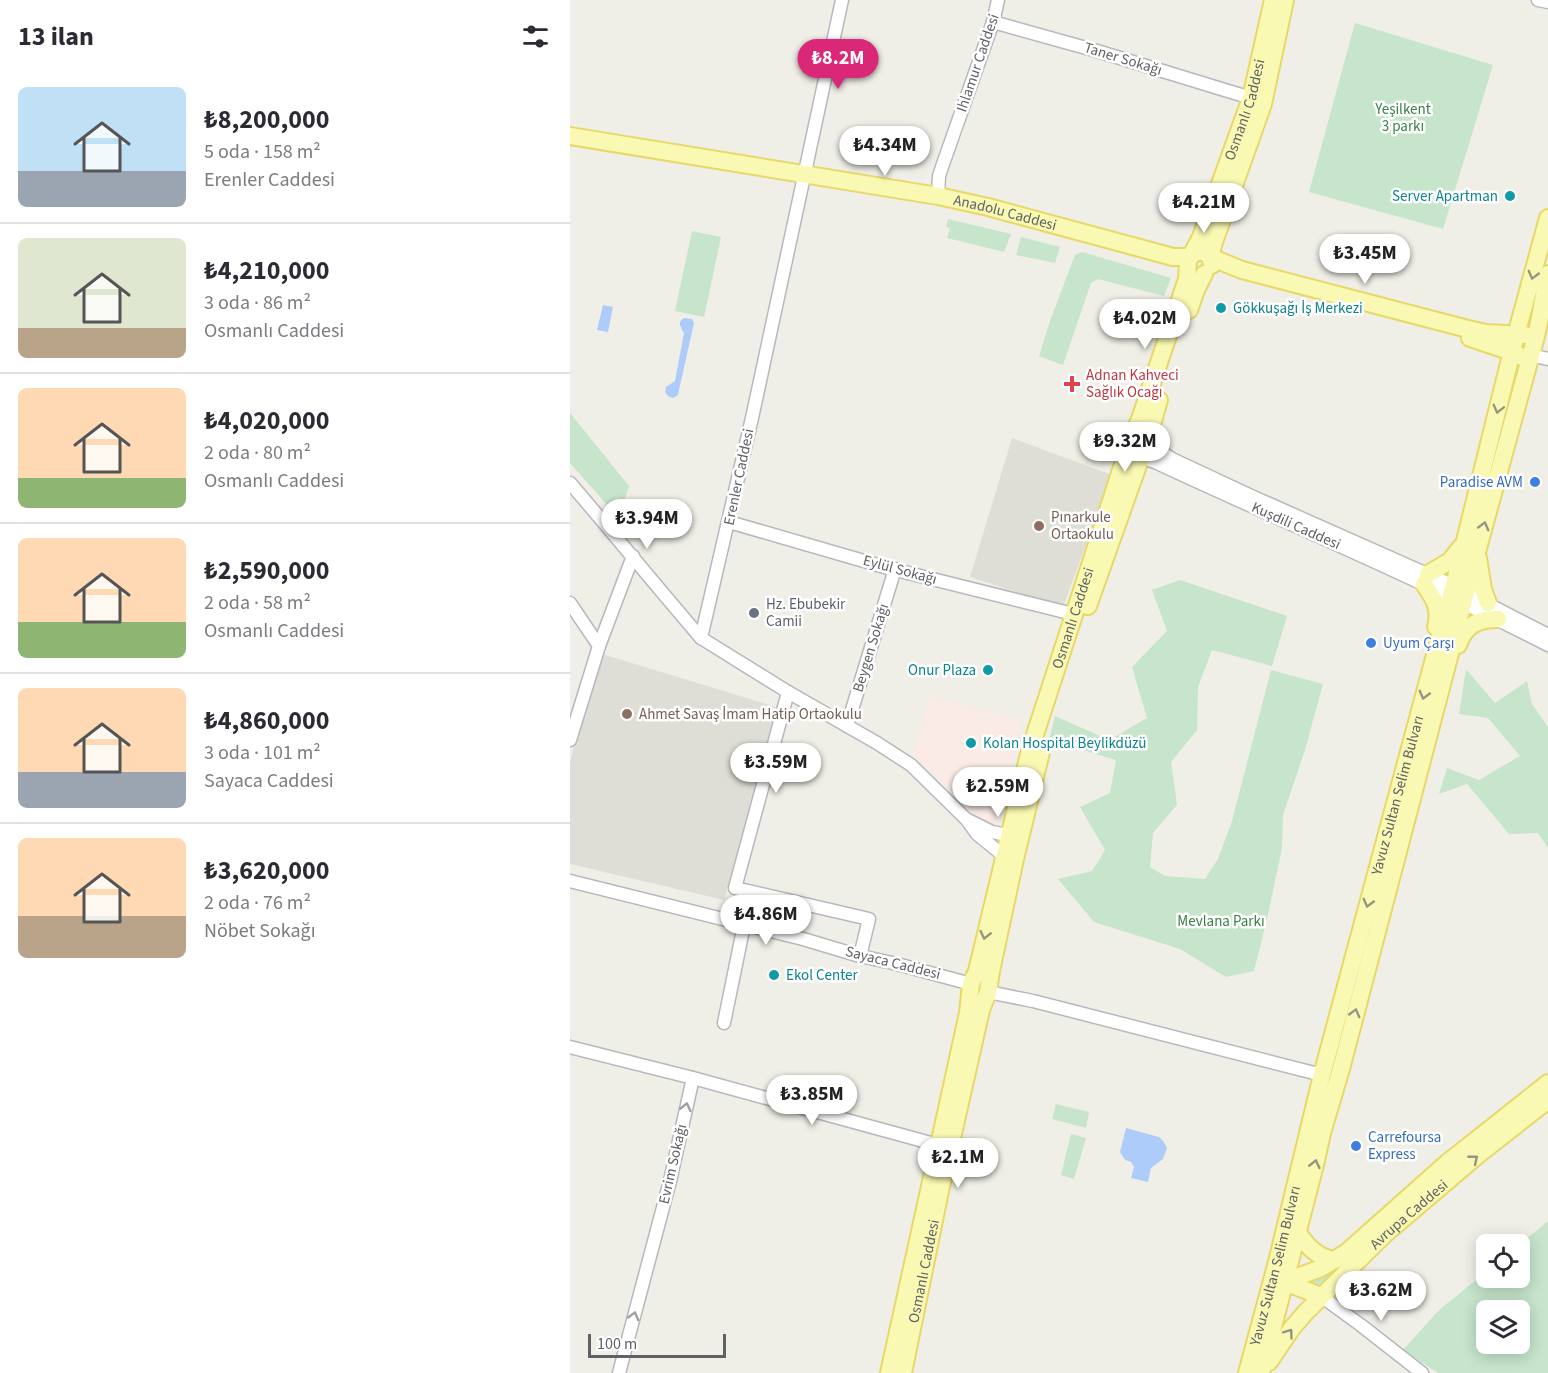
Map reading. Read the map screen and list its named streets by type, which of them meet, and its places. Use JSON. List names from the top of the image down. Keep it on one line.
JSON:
{"streets":{"main road":["Osmanlı Caddesi","Anadolu Caddesi","Yavuz Sultan Selim Bulvarı","Avrupa Caddesi"],"street":["Taner Sokağı","Ihlamur Caddesi","Erenler Caddesi","Kuşdili Caddesi","Eylül Sokağı","Beygen Sokağı","Sayaca Caddesi","Evrim Sokağı"]},"crossings":[["Taner Sokağı","Ihlamur Caddesi"],["Taner Sokağı","Osmanlı Caddesi"],["Ihlamur Caddesi","Anadolu Caddesi"],["Osmanlı Caddesi","Anadolu Caddesi"],["Osmanlı Caddesi","Kuşdili Caddesi"],["Osmanlı Caddesi","Eylül Sokağı"],["Osmanlı Caddesi","Sayaca Caddesi"],["Anadolu Caddesi","Erenler Caddesi"],["Anadolu Caddesi","Yavuz Sultan Selim Bulvarı"],["Erenler Caddesi","Eylül Sokağı"],["Kuşdili Caddesi","Yavuz Sultan Selim Bulvarı"],["Eylül Sokağı","Beygen Sokağı"],["Yavuz Sultan Selim Bulvarı","Sayaca Caddesi"],["Yavuz Sultan Selim Bulvarı","Avrupa Caddesi"]],"one_way":["Evrim Sokağı"],"parks":["Yeşilkent 3 parkı","Mevlana Parkı"],"places":{"other":["Server Apartman","Gökkuşağı İş Merkezi","Paradise AVM","Pınarkule Ortaokulu","Hz. Ebubekir Camii","Uyum Çarşı","Onur Plaza","Ahmet Savaş İmam Hatip Ortaokulu","Kolan Hospital Beylikdüzü","Ekol Center","Carrefoursa Express"],"health":["Adnan Kahveci Sağlık Ocağı"]},"scale_bar":"100 m","page":{"heading":"13 ilan","price":["₺8.2M","₺4.34M","₺4.21M","₺3.45M","₺4.02M","₺9.32M","₺3.94M","₺3.59M","₺2.59M","₺4.86M","₺3.85M","₺2.1M","₺3.62M"],"list":[{"name":"₺8,200,000","note":"5 oda · 158 m² · Erenler Caddesi"},{"name":"₺4,210,000","note":"3 oda · 86 m² · Osmanlı Caddesi"},{"name":"₺4,020,000","note":"2 oda · 80 m² · Osmanlı Caddesi"},{"name":"₺2,590,000","note":"2 oda · 58 m² · Osmanlı Caddesi"},{"name":"₺4,860,000","note":"3 oda · 101 m² · Sayaca Caddesi"},{"name":"₺3,620,000","note":"2 oda · 76 m² · Nöbet Sokağı"}],"scale":"100 m"}}
